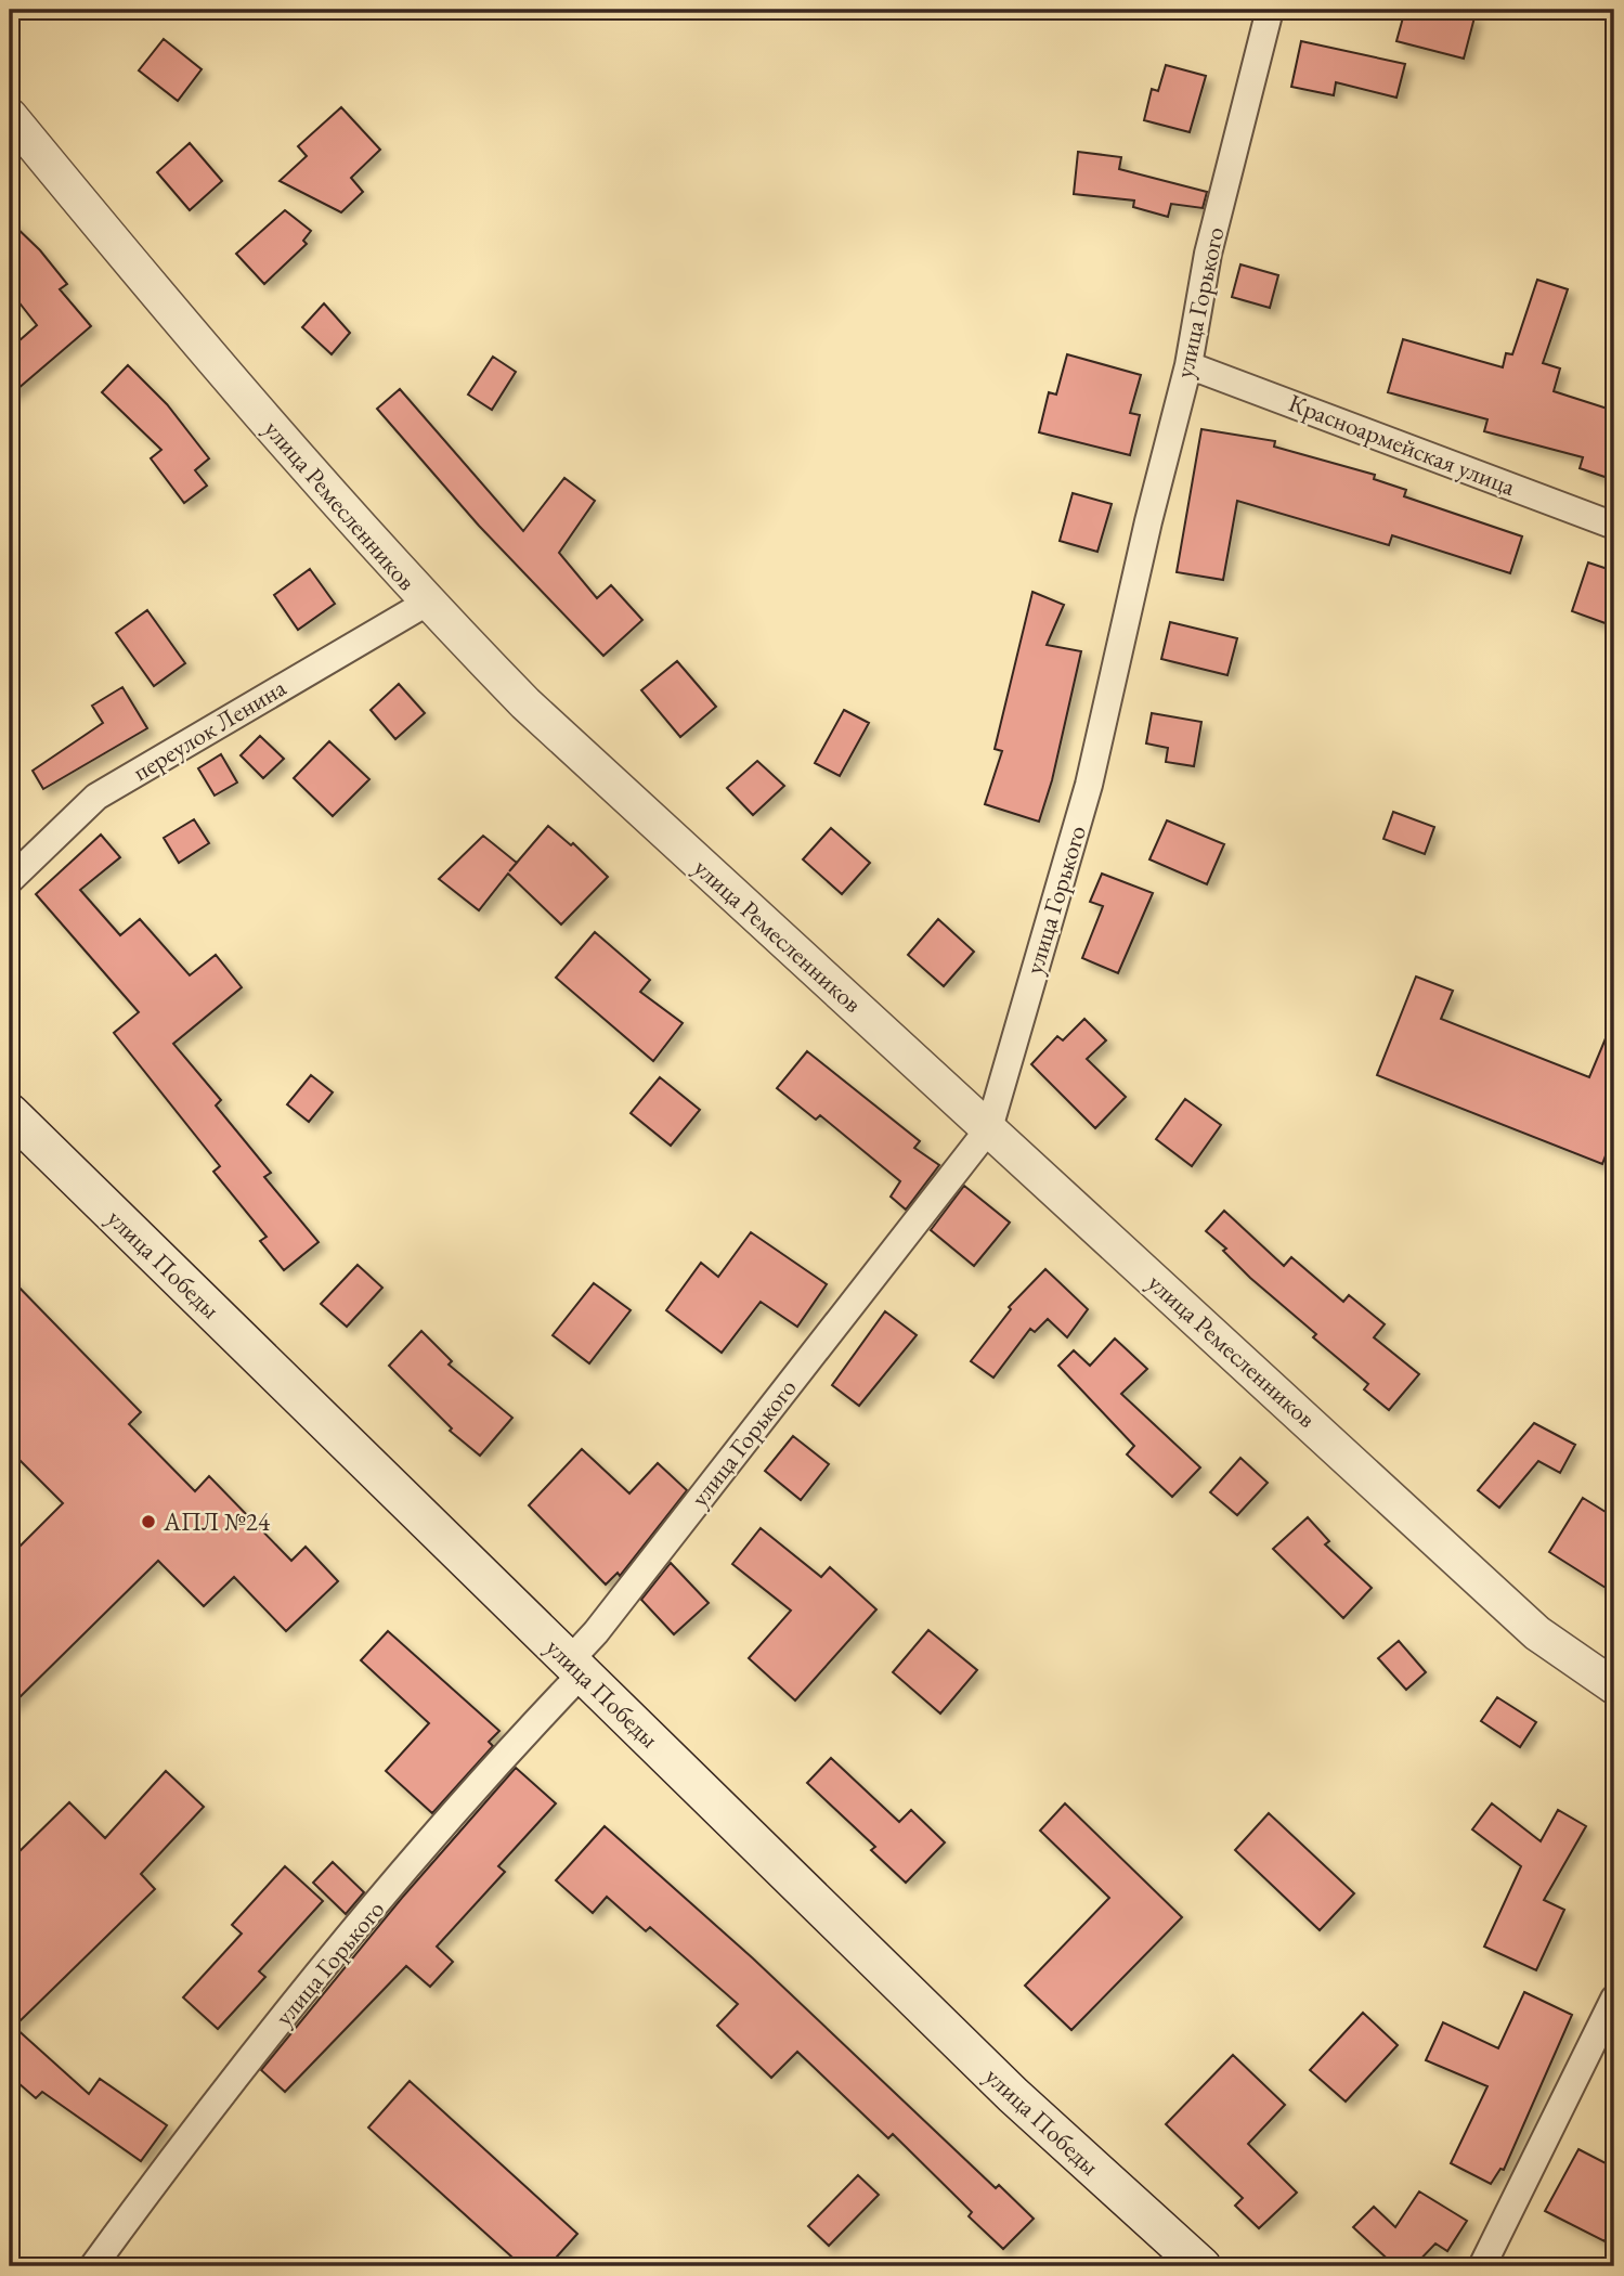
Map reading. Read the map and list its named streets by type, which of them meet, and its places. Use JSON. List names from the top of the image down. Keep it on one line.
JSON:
{"streets":{"main road":["улица Победы"],"street":["улица Горького","Красноармейская улица","улица Ремесленников","переулок Ленина"]},"crossings":[["улица Горького","Красноармейская улица"],["улица Горького","улица Ремесленников"],["улица Горького","улица Победы"],["улица Ремесленников","переулок Ленина"]],"places":["АПЛ №24"]}
